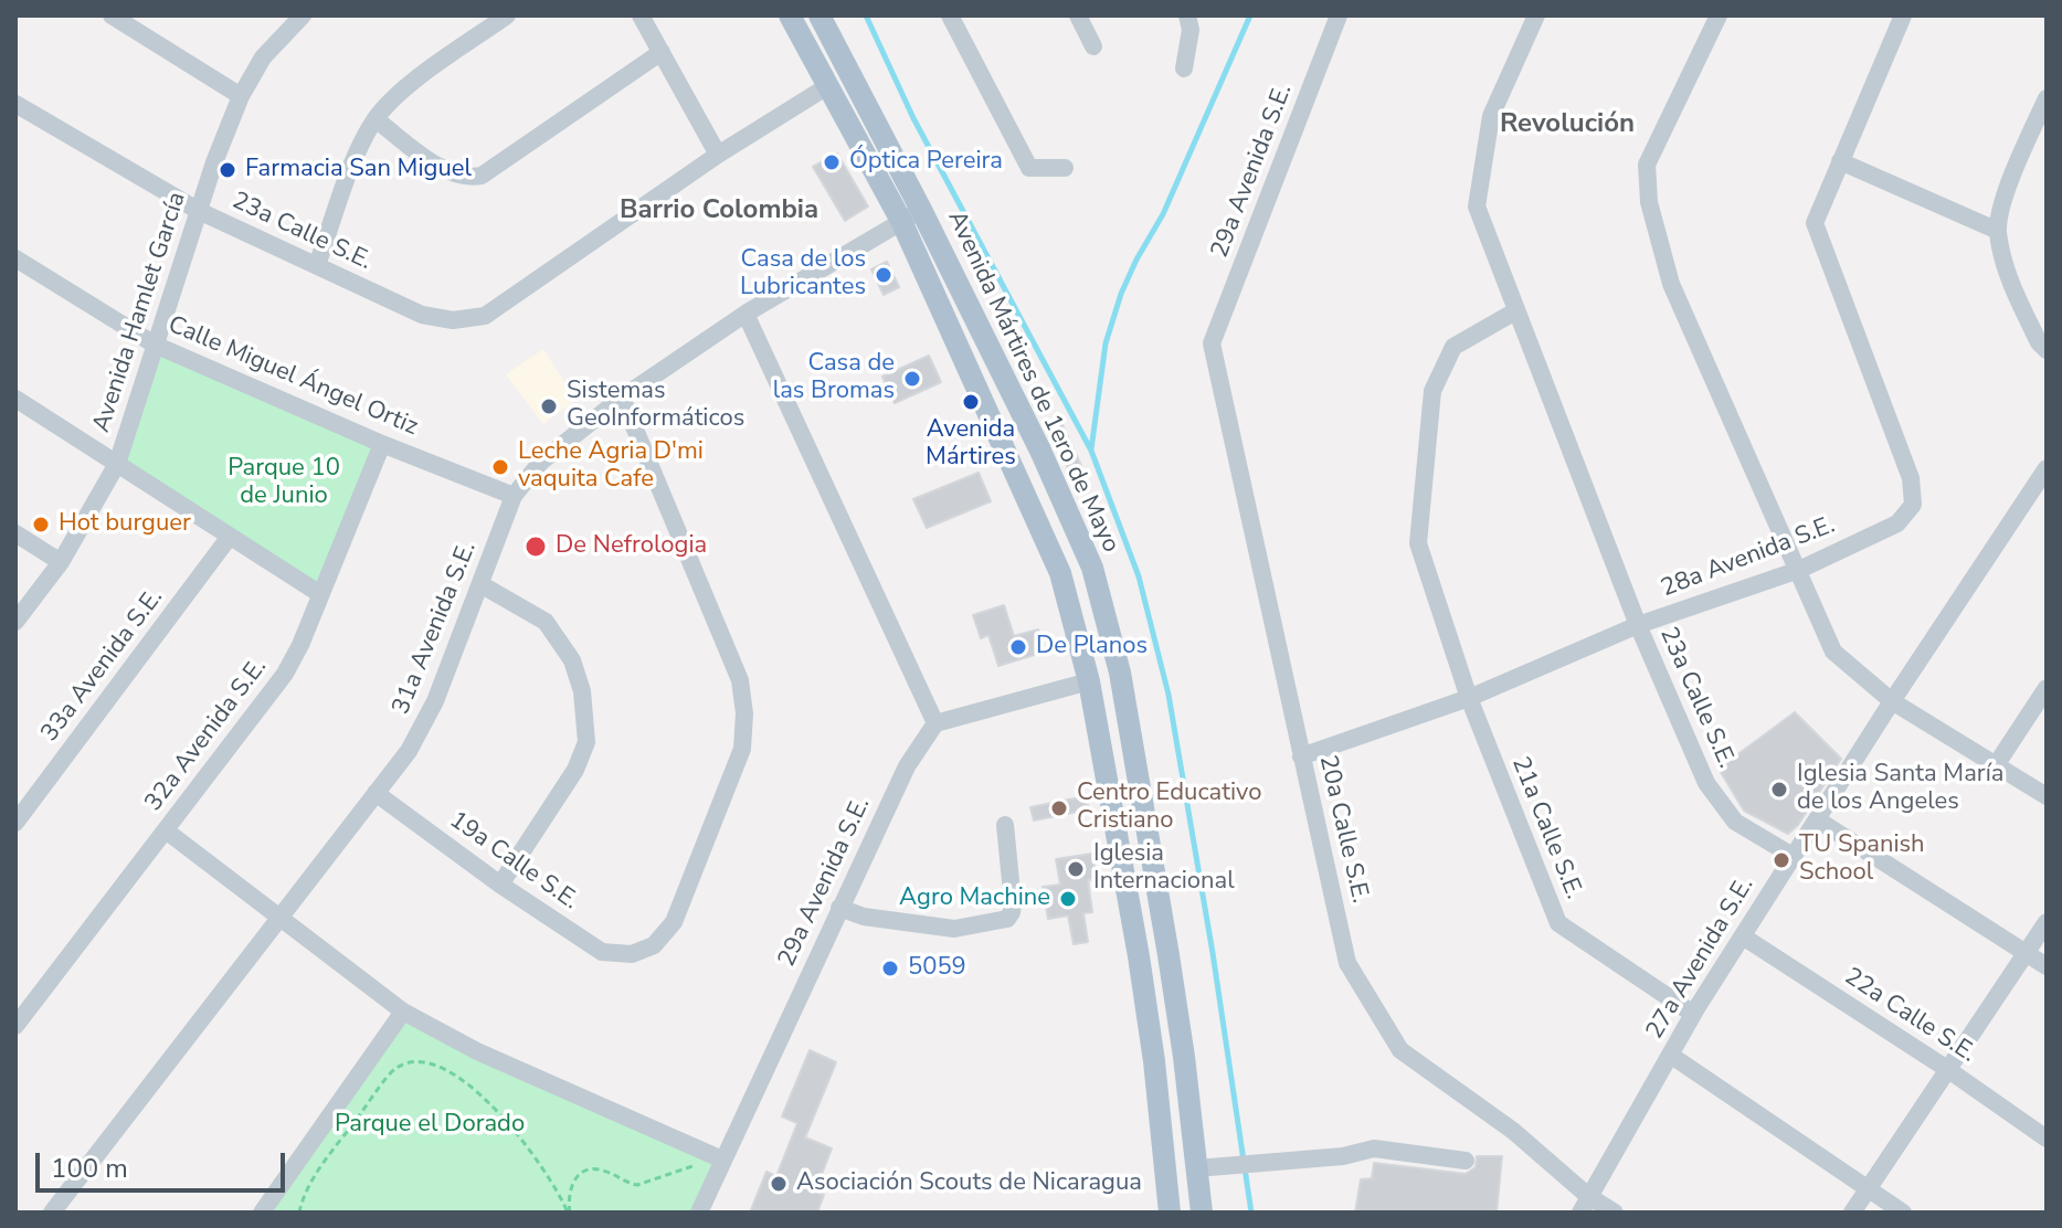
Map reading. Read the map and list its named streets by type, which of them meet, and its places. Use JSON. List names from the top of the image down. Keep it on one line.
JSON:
{"streets":{"main road":["Avenida Mártires de 1ero de Mayo"],"street":["29a Avenida S.E.","23a Calle S.E.","Avenida Hamlet García","Calle Miguel Ángel Ortiz","28a Avenida S.E.","31a Avenida S.E.","33a Avenida S.E.","32a Avenida S.E.","21a Calle S.E.","20a Calle S.E.","19a Calle S.E.","27a Avenida S.E.","22a Calle S.E."]},"crossings":[["29a Avenida S.E.","20a Calle S.E."],["23a Calle S.E.","Avenida Hamlet García"],["23a Calle S.E.","28a Avenida S.E."],["23a Calle S.E.","21a Calle S.E."],["23a Calle S.E.","27a Avenida S.E."],["Avenida Hamlet García","Calle Miguel Ángel Ortiz"],["Calle Miguel Ángel Ortiz","31a Avenida S.E."],["Calle Miguel Ángel Ortiz","32a Avenida S.E."],["Avenida Mártires de 1ero de Mayo","31a Avenida S.E."],["28a Avenida S.E.","21a Calle S.E."],["28a Avenida S.E.","20a Calle S.E."],["31a Avenida S.E.","19a Calle S.E."],["21a Calle S.E.","27a Avenida S.E."],["20a Calle S.E.","27a Avenida S.E."],["27a Avenida S.E.","22a Calle S.E."]],"districts":["Revolución","Barrio Colombia"],"parks":["Parque 10 de Junio","Parque el Dorado"],"places":["Óptica Pereira","Farmacia San Miguel","Casa de los Lubricantes","Casa de las Bromas","Avenida Mártires","Sistemas GeoInformáticos","Leche Agria D'mi vaquita Cafe","Hot burguer","De Nefrologia","De Planos","Iglesia Santa María de los Angeles","Centro Educativo Cristiano","TU Spanish School","Iglesia Internacional","Agro Machine","5059","Asociación Scouts de Nicaragua"],"scale_bar":"100 m"}
